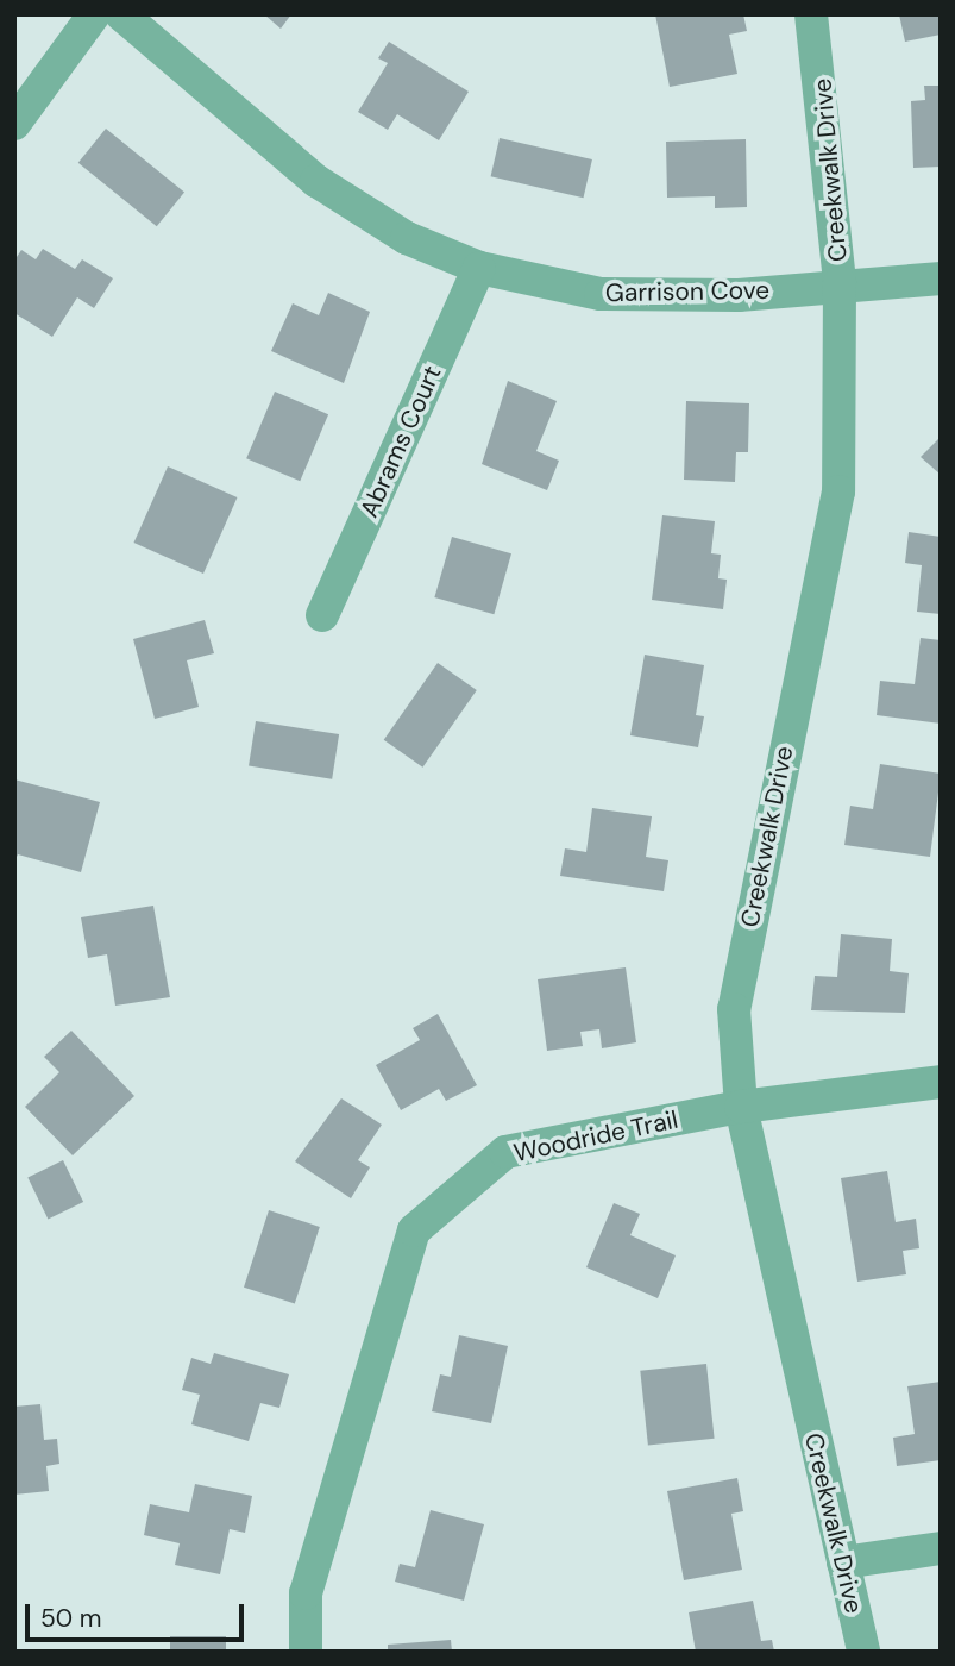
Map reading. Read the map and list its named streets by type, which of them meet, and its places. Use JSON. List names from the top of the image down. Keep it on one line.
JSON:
{"streets":{"street":["Creekwalk Drive","Garrison Cove","Abrams Court","Woodride Trail"]},"crossings":[["Creekwalk Drive","Garrison Cove"],["Creekwalk Drive","Woodride Trail"],["Garrison Cove","Abrams Court"]],"scale_bar":"50 m"}
